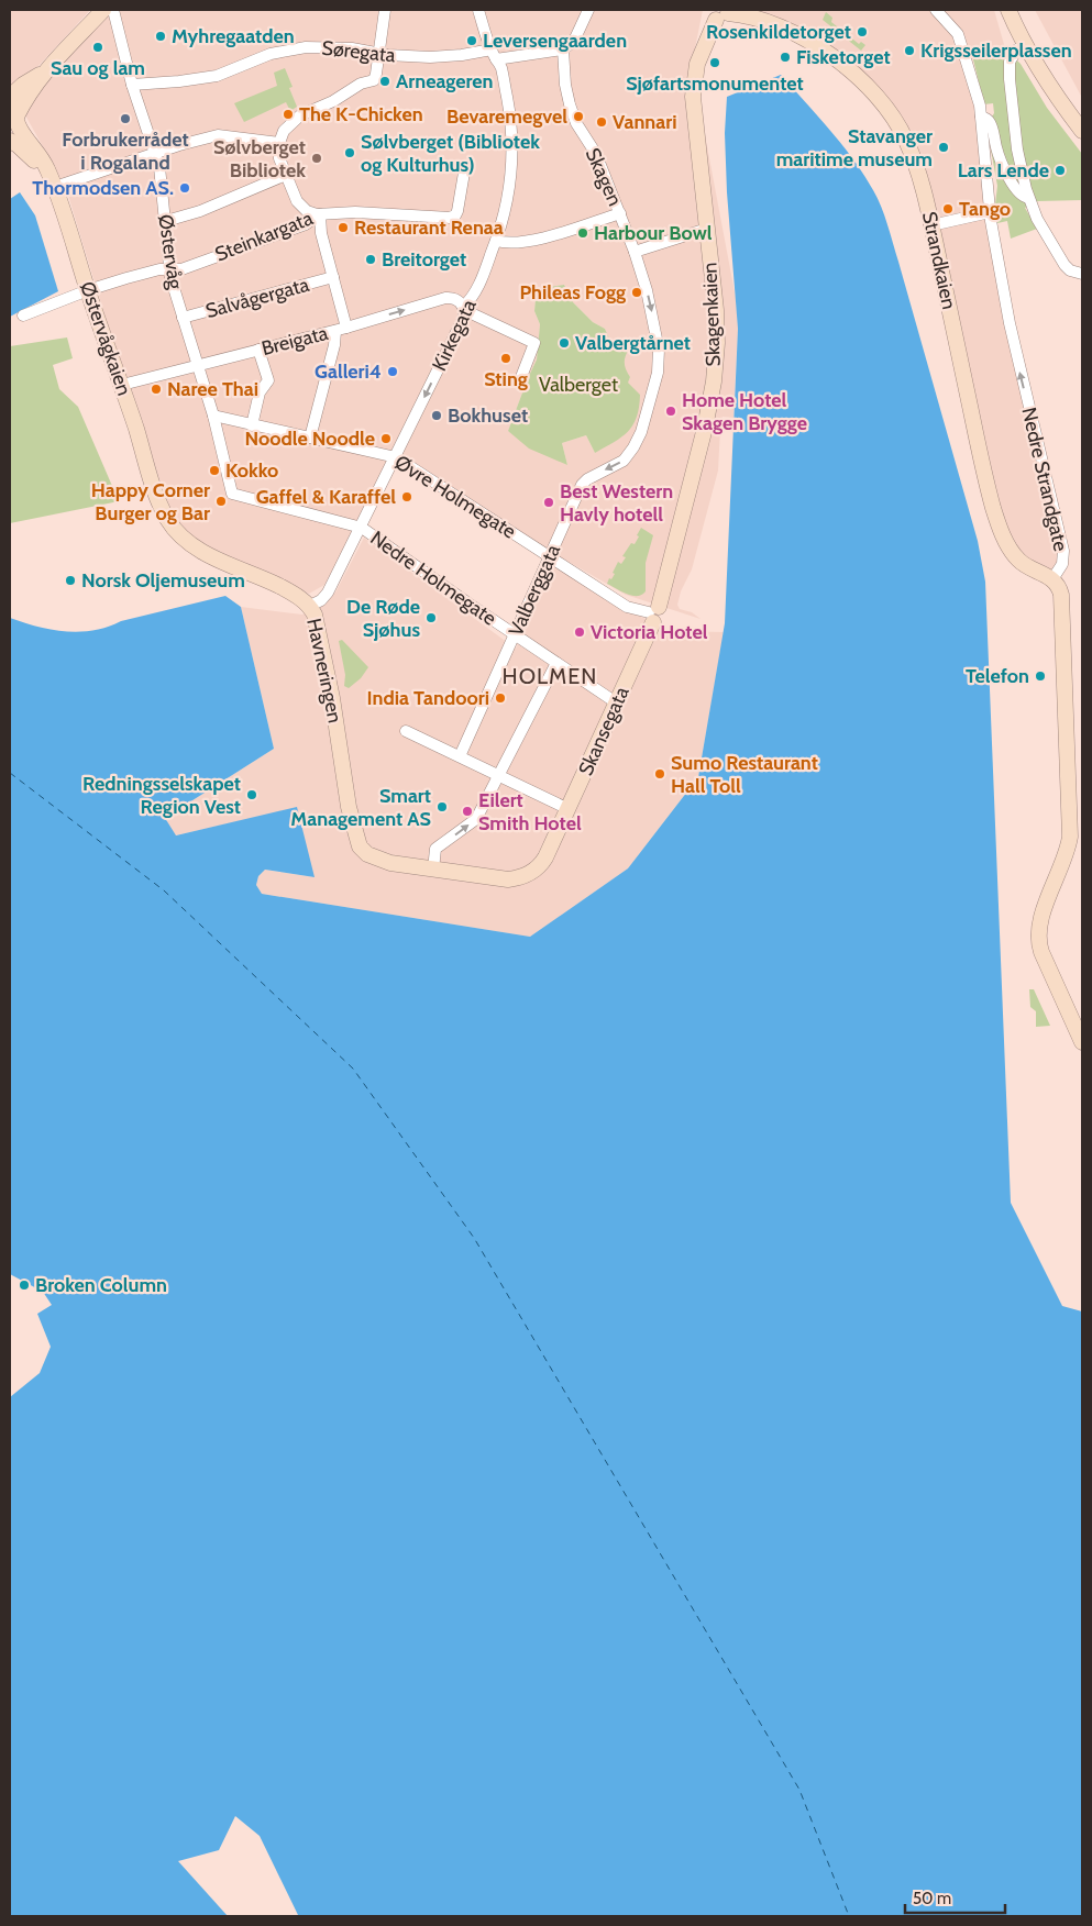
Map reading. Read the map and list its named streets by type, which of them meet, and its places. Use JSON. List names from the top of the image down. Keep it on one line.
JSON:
{"streets":{"street":["Søregata","Skagen","Steinkargata","Østervåg","Strandkaien","Salvågergata","Skagenkaien","Kirkegata","Østervågkaien","Breigata","Nedre Strandgate","Øvre Holmegate","Nedre Holmegate","Valberggata","Havneringen","Skansegata"]},"crossings":[["Søregata","Skagen"],["Søregata","Østervåg"],["Søregata","Kirkegata"],["Skagen","Valberggata"],["Steinkargata","Østervåg"],["Steinkargata","Østervågkaien"],["Østervåg","Salvågergata"],["Østervåg","Breigata"],["Østervåg","Øvre Holmegate"],["Østervåg","Nedre Holmegate"],["Strandkaien","Skagenkaien"],["Strandkaien","Nedre Strandgate"],["Skagenkaien","Øvre Holmegate"],["Skagenkaien","Skansegata"],["Kirkegata","Breigata"],["Kirkegata","Øvre Holmegate"],["Kirkegata","Nedre Holmegate"],["Kirkegata","Havneringen"],["Østervågkaien","Breigata"],["Østervågkaien","Havneringen"],["Øvre Holmegate","Valberggata"],["Øvre Holmegate","Skansegata"],["Nedre Holmegate","Valberggata"],["Nedre Holmegate","Skansegata"],["Havneringen","Skansegata"]],"one_way":["Skagen"],"districts":["HOLMEN"],"parks":["Valberget"],"places":["Rosenkildetorget","Myhregaatden","Leversengaarden","Sau og lam","Krigsseilerplassen","Fisketorget","Sjøfartsmonumentet","Arneageren","The K-Chicken","Bevaremegvel","Forbrukerrådet i Rogaland","Vannari","Stavanger maritime museum","Sølvberget (Bibliotek og Kulturhus)","Sølvberget Bibliotek","Lars Lende","Thormodsen AS.","Tango","Restaurant Renaa","Harbour Bowl","Breitorget","Phileas Fogg","Valbergtårnet","Sting","Galleri4","Naree Thai","Home Hotel Skagen Brygge","Bokhuset","Noodle Noodle","Kokko","Gaffel & Karaffel","Happy Corner Burger og Bar","Best Western Havly hotell","Norsk Oljemuseum","De Røde Sjøhus","Victoria Hotel","Telefon","India Tandoori","Sumo Restaurant Hall Toll","Redningsselskapet Region Vest","Smart Management AS","Eilert Smith Hotel","Broken Column"],"scale_bar":"50 m"}
